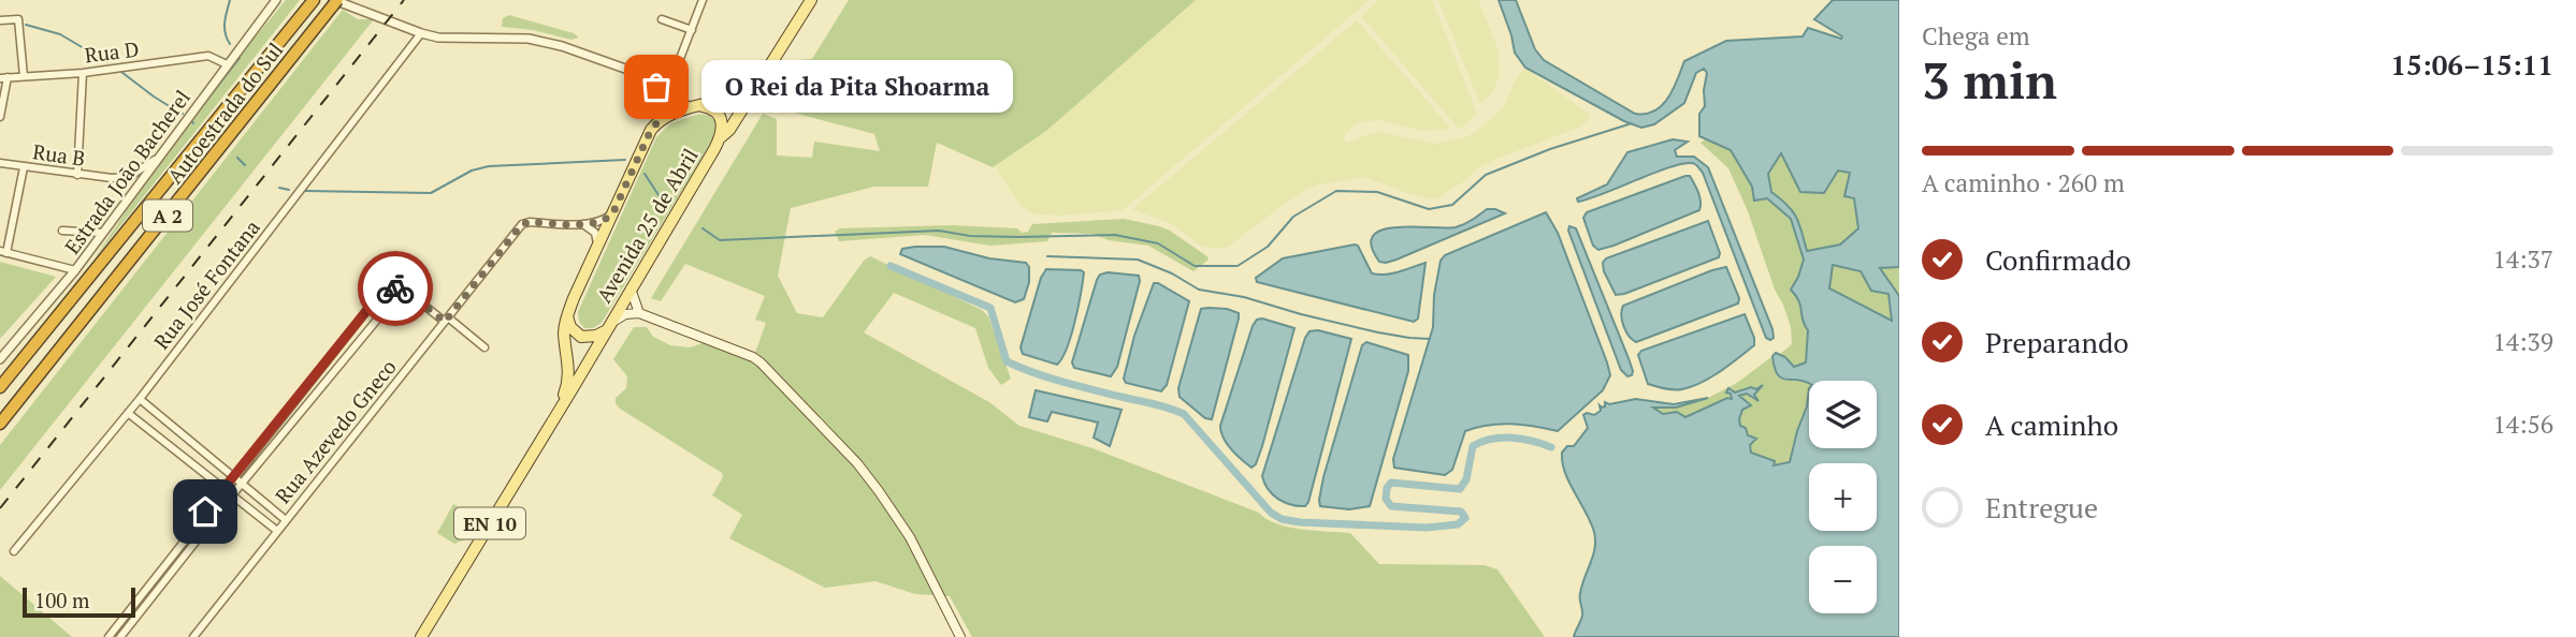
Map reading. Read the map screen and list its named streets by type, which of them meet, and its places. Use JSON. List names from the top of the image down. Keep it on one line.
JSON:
{"streets":{"highway":["Autoestrada do Sul","A 2"],"main road":["Avenida 25 de Abril","EN 10"],"street":["Rua D","Rua B","Estrada João Bacherel","Rua José Fontana","Rua Azevedo Gneco"]},"crossings":[["Rua D","Estrada João Bacherel"],["Rua B","Estrada João Bacherel"],["Avenida 25 de Abril","Rua Azevedo Gneco"]],"places":["O Rei da Pita Shoarma"],"scale_bar":"100 m","page":{"heading":["3 min","Chega em","15:06–15:11"],"bubble":"O Rei da Pita Shoarma","bar":"A caminho · 260 m","list":[["Confirmado","14:37"],["Preparando","14:39"],["A caminho","14:56"],"Entregue"],"map_buttons":["+","−"],"scale":"100 m"}}
